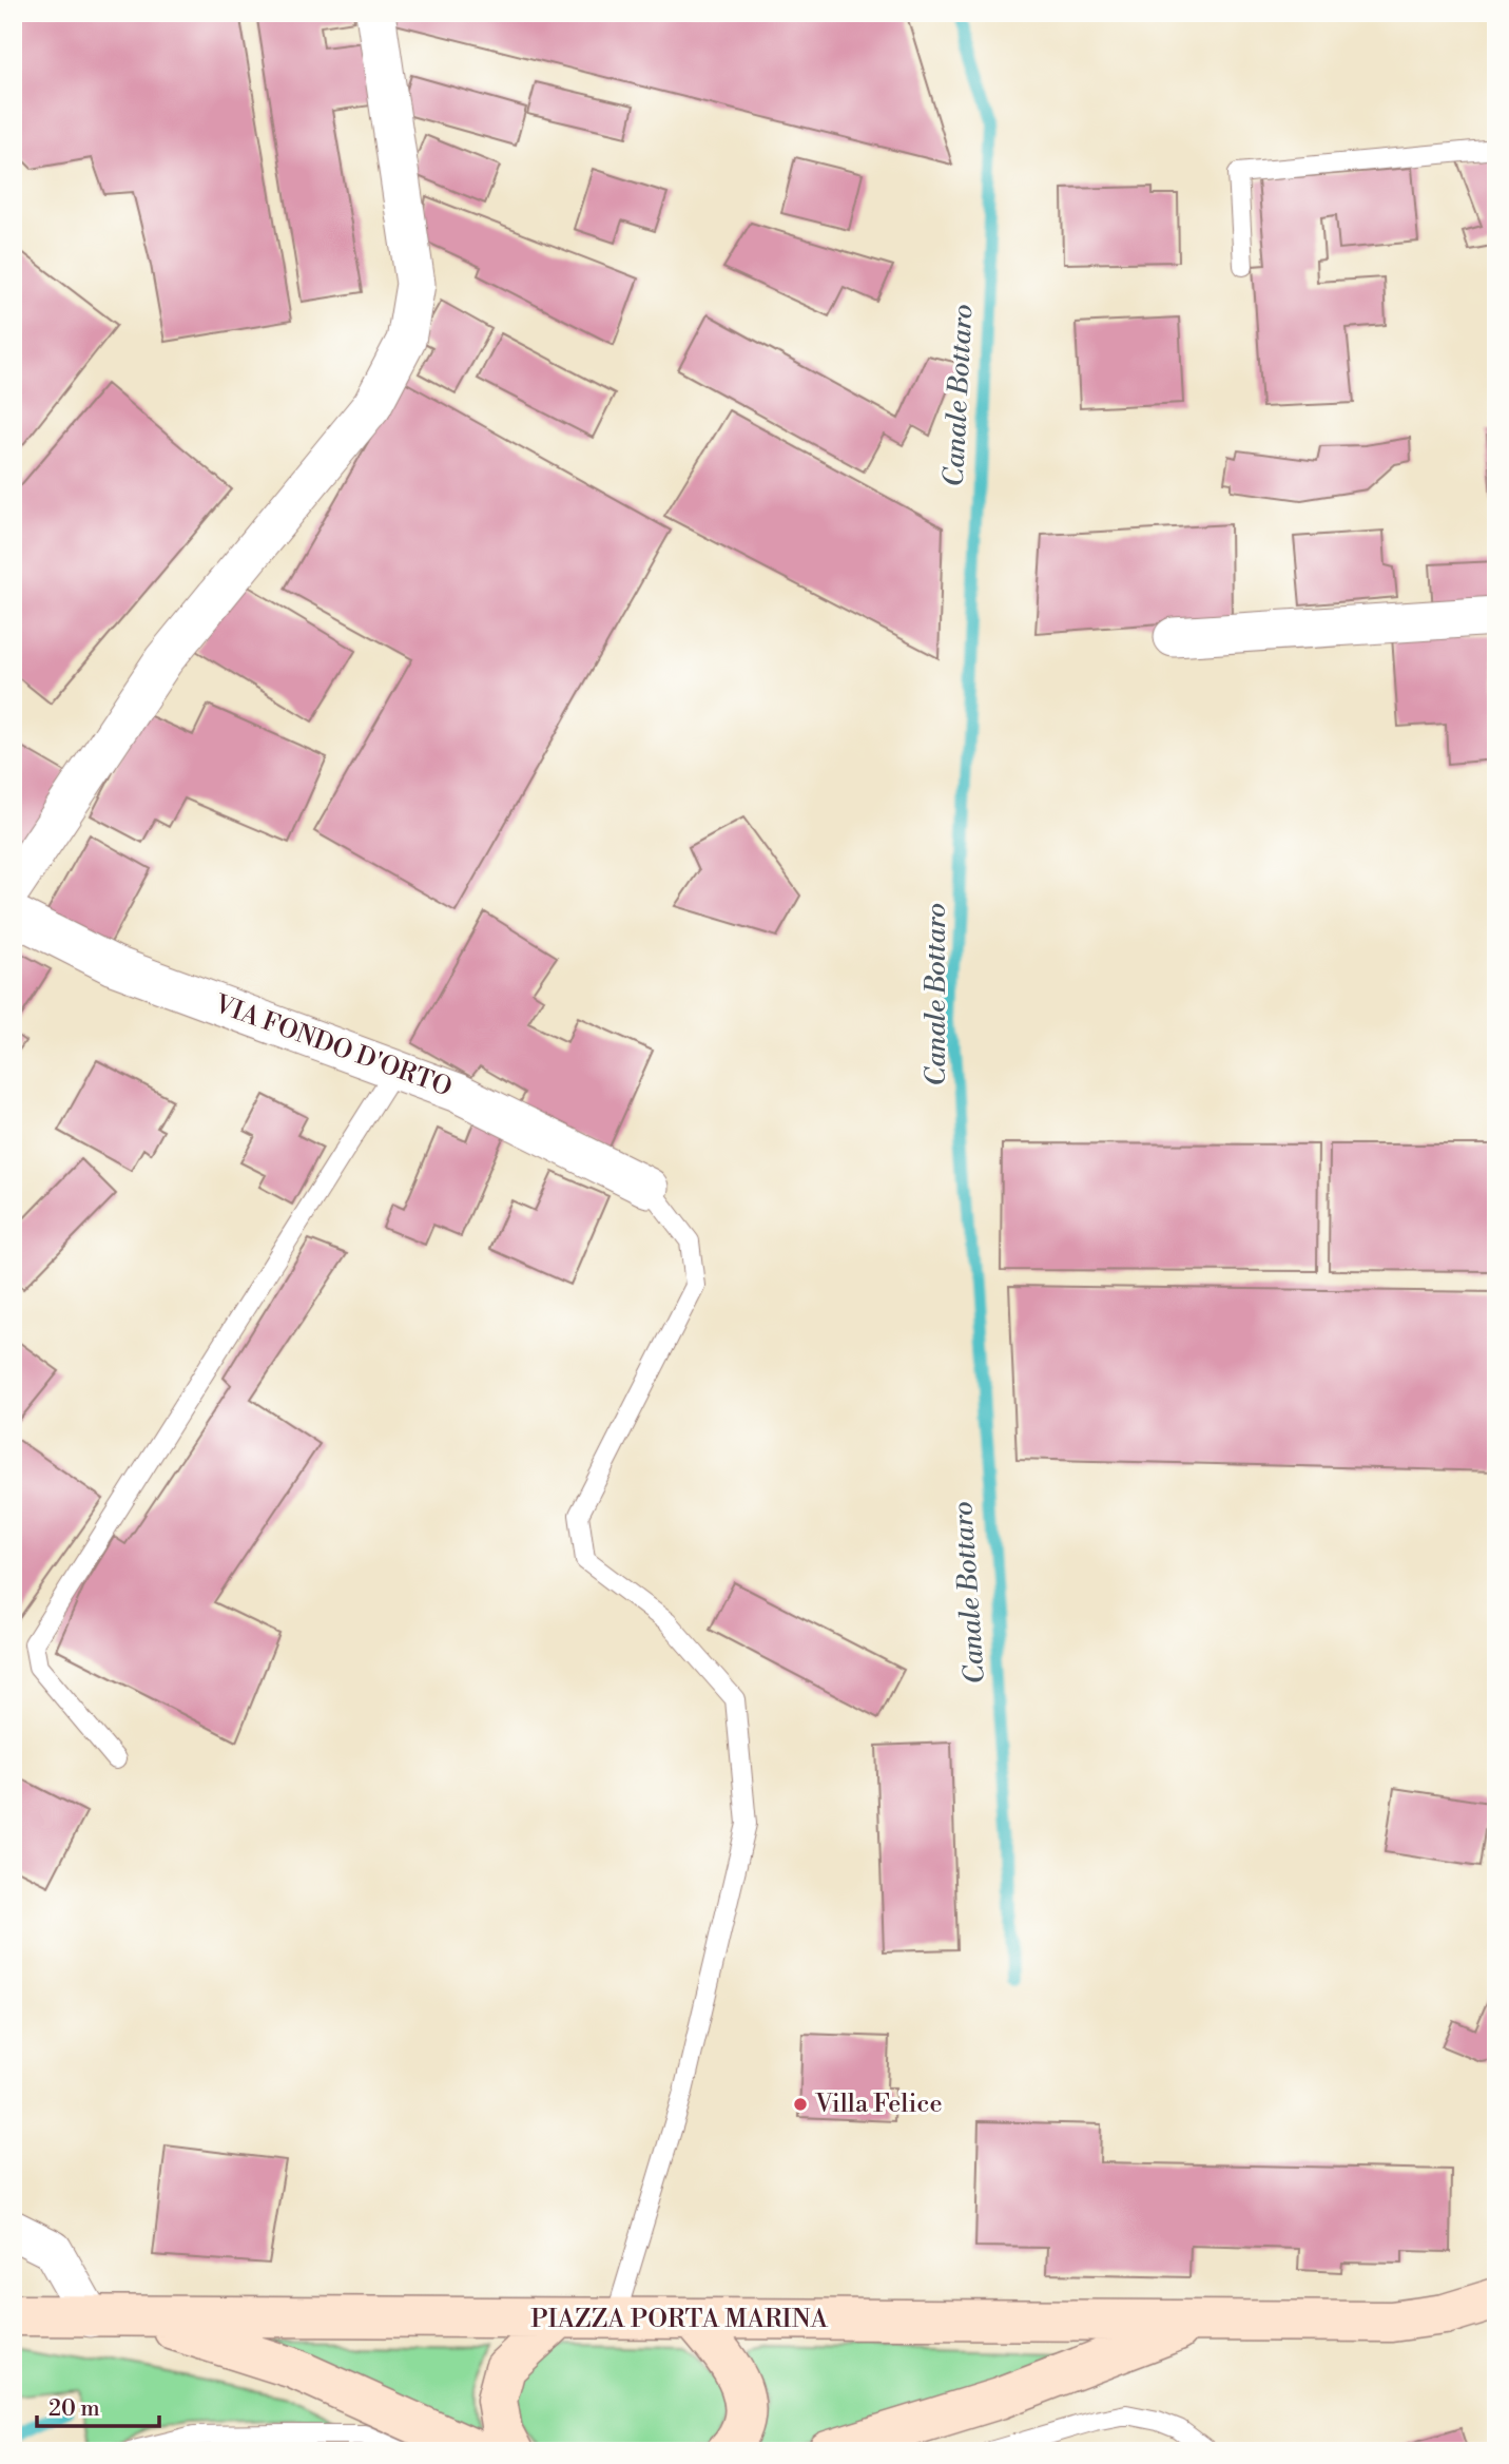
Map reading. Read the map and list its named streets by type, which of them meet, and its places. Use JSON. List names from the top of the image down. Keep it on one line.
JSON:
{"streets":{"main road":["PIAZZA PORTA MARINA"],"street":["VIA FONDO D'ORTO"]},"water":["Canale Bottaro"],"places":["Villa Felice"],"scale_bar":"20 m"}
